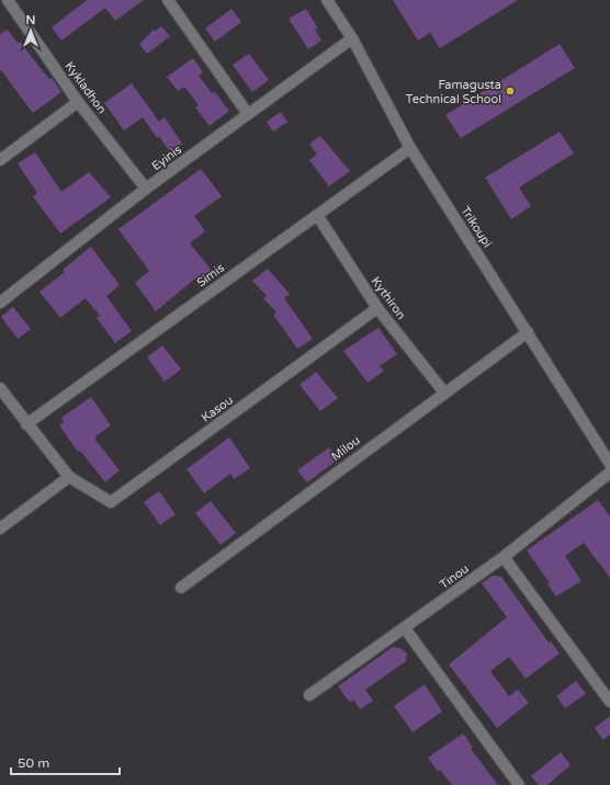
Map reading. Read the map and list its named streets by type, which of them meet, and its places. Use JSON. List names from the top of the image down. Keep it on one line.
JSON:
{"streets":{"street":["Kykladhon","Eyinis","Trikoupi","Simis","Kythiron","Kasou","Milou","Tinou"]},"crossings":[["Kykladhon","Eyinis"],["Eyinis","Trikoupi"],["Trikoupi","Simis"],["Trikoupi","Milou"],["Simis","Kythiron"],["Kythiron","Kasou"],["Kythiron","Milou"]],"places":["Famagusta Technical School"],"scale_bar":"50 m","north":"top"}
